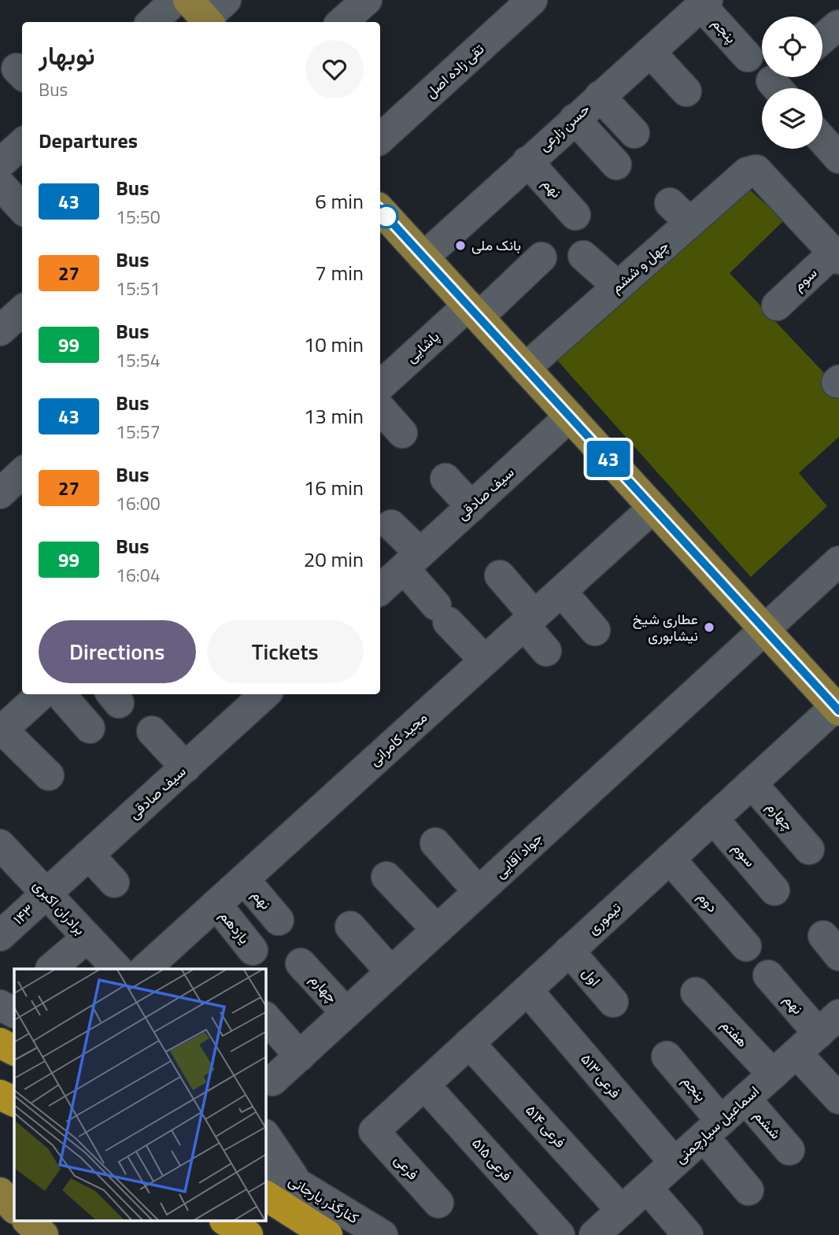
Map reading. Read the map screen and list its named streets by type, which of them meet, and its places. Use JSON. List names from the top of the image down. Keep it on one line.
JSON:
{"streets":{"street":["پنجم","تقی زاده اصل","حسن زارعی","نهم","چهل و ششم","سوم","پاشایی","سیف صادقی","مجید کامرانی","چهارم","جواد آقایی","دوم","برادران اکبری","۱۴۳","تیموری","یازدهم","اول","هفتم","فرعی ۵۱۳","اسماعیل سیارچمنی","ششم","فرعی ۵۱۴","فرعی ۵۱۵","فرعی","کنارگذر یارجانی"]},"crossings":[["پنجم","حسن زارعی"],["پنجم","اسماعیل سیارچمنی"],["حسن زارعی","نهم"],["نهم","مجید کامرانی"],["نهم","اسماعیل سیارچمنی"],["چهل و ششم","سوم"],["سوم","تیموری"],["سیف صادقی","برادران اکبری"],["سیف صادقی","۱۴۳"],["مجید کامرانی","یازدهم"],["چهارم","جواد آقایی"],["چهارم","تیموری"],["دوم","تیموری"],["برادران اکبری","۱۴۳"],["تیموری","اول"],["تیموری","فرعی ۵۱۳"],["تیموری","فرعی ۵۱۴"],["تیموری","فرعی ۵۱۵"],["تیموری","فرعی"],["هفتم","اسماعیل سیارچمنی"],["فرعی ۵۱۳","اسماعیل سیارچمنی"],["اسماعیل سیارچمنی","ششم"],["اسماعیل سیارچمنی","فرعی ۵۱۴"]],"places":["بانک ملی","عطاری شیخ نیشابوری"],"lines":["bus line 43"],"page":{"on_map":"43","heading":[["نوبهار","Bus"],"Departures"],"list":[{"mark":"43","name":"Bus","note":"15:50","value":"6 min"},{"mark":"27","name":"Bus","note":"15:51","value":"7 min"},{"mark":"99","name":"Bus","note":"15:54","value":"10 min"},{"mark":"43","name":"Bus","note":"15:57","value":"13 min"},{"mark":"27","name":"Bus","note":"16:00","value":"16 min"},{"mark":"99","name":"Bus","note":"16:04","value":"20 min"}],"buttons":["Directions","Tickets"]}}
